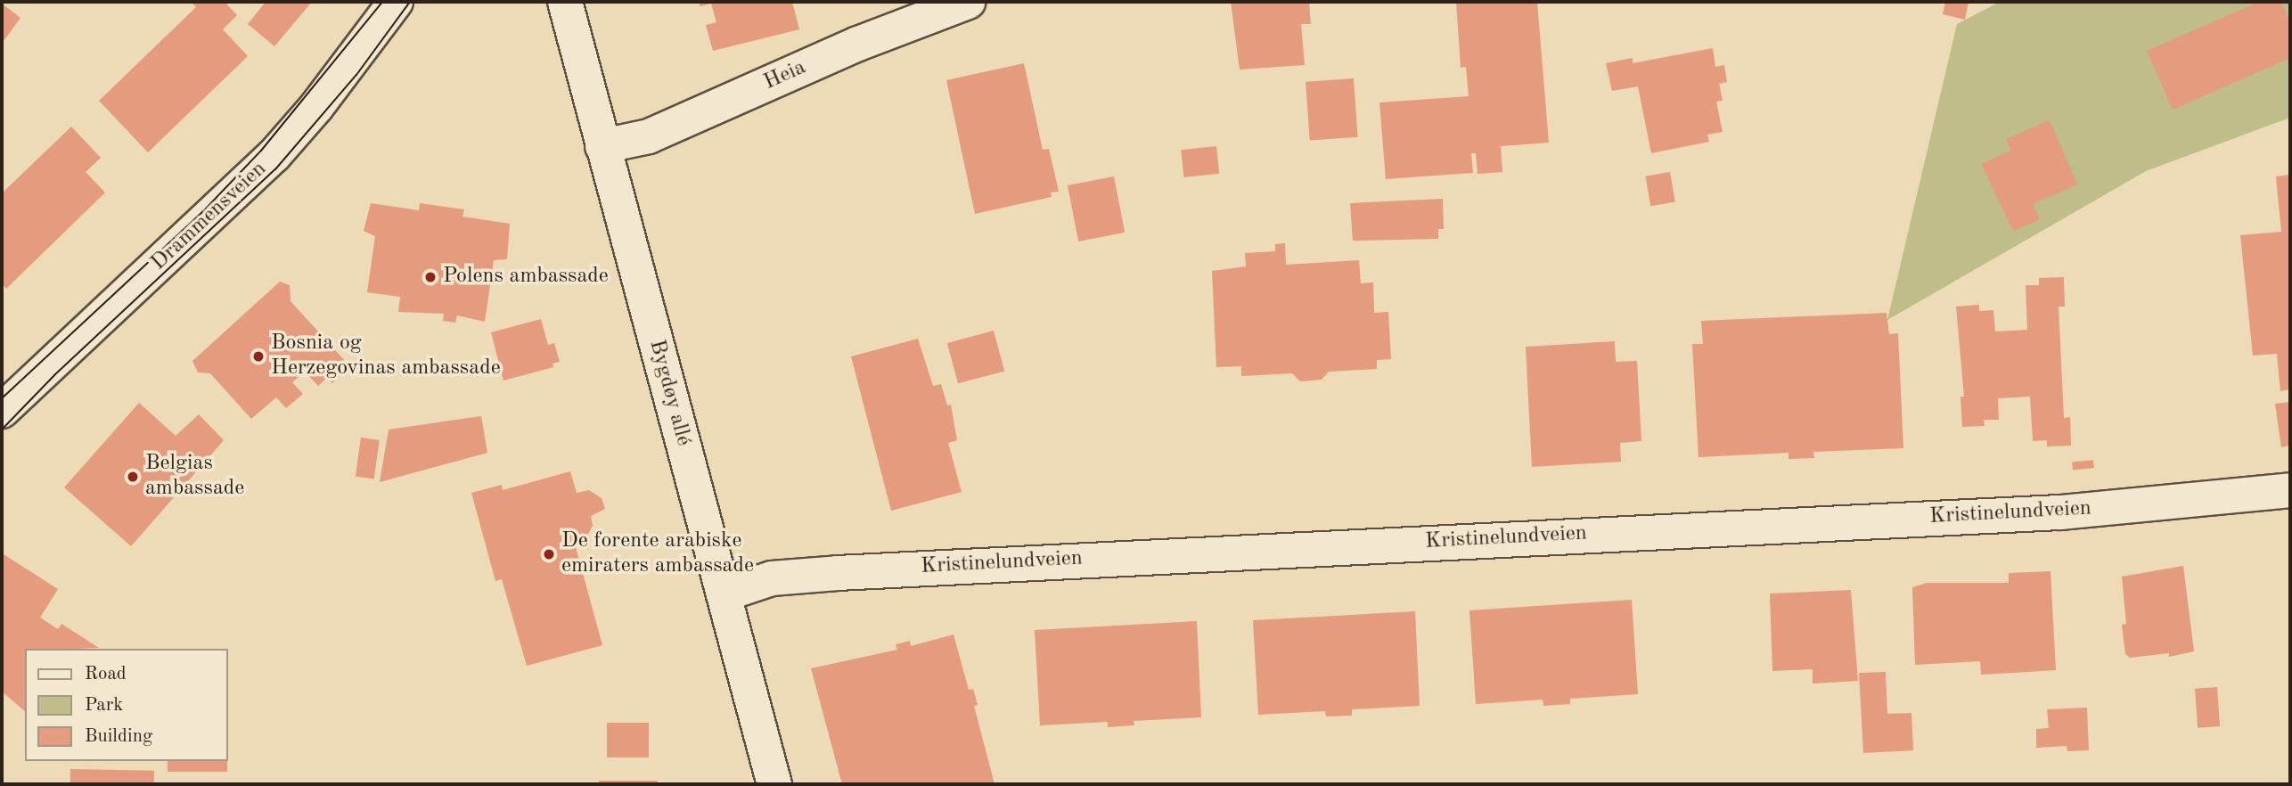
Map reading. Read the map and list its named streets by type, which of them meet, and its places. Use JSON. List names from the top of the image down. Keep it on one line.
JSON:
{"streets":{"street":["Heia","Drammensveien","Bygdøy allé","Kristinelundveien"]},"crossings":[["Heia","Bygdøy allé"],["Bygdøy allé","Kristinelundveien"]],"places":["Polens ambassade","Bosnia og Herzegovinas ambassade","Belgias ambassade","De forente arabiske emiraters ambassade"],"legend":["Road","Park","Building"]}
